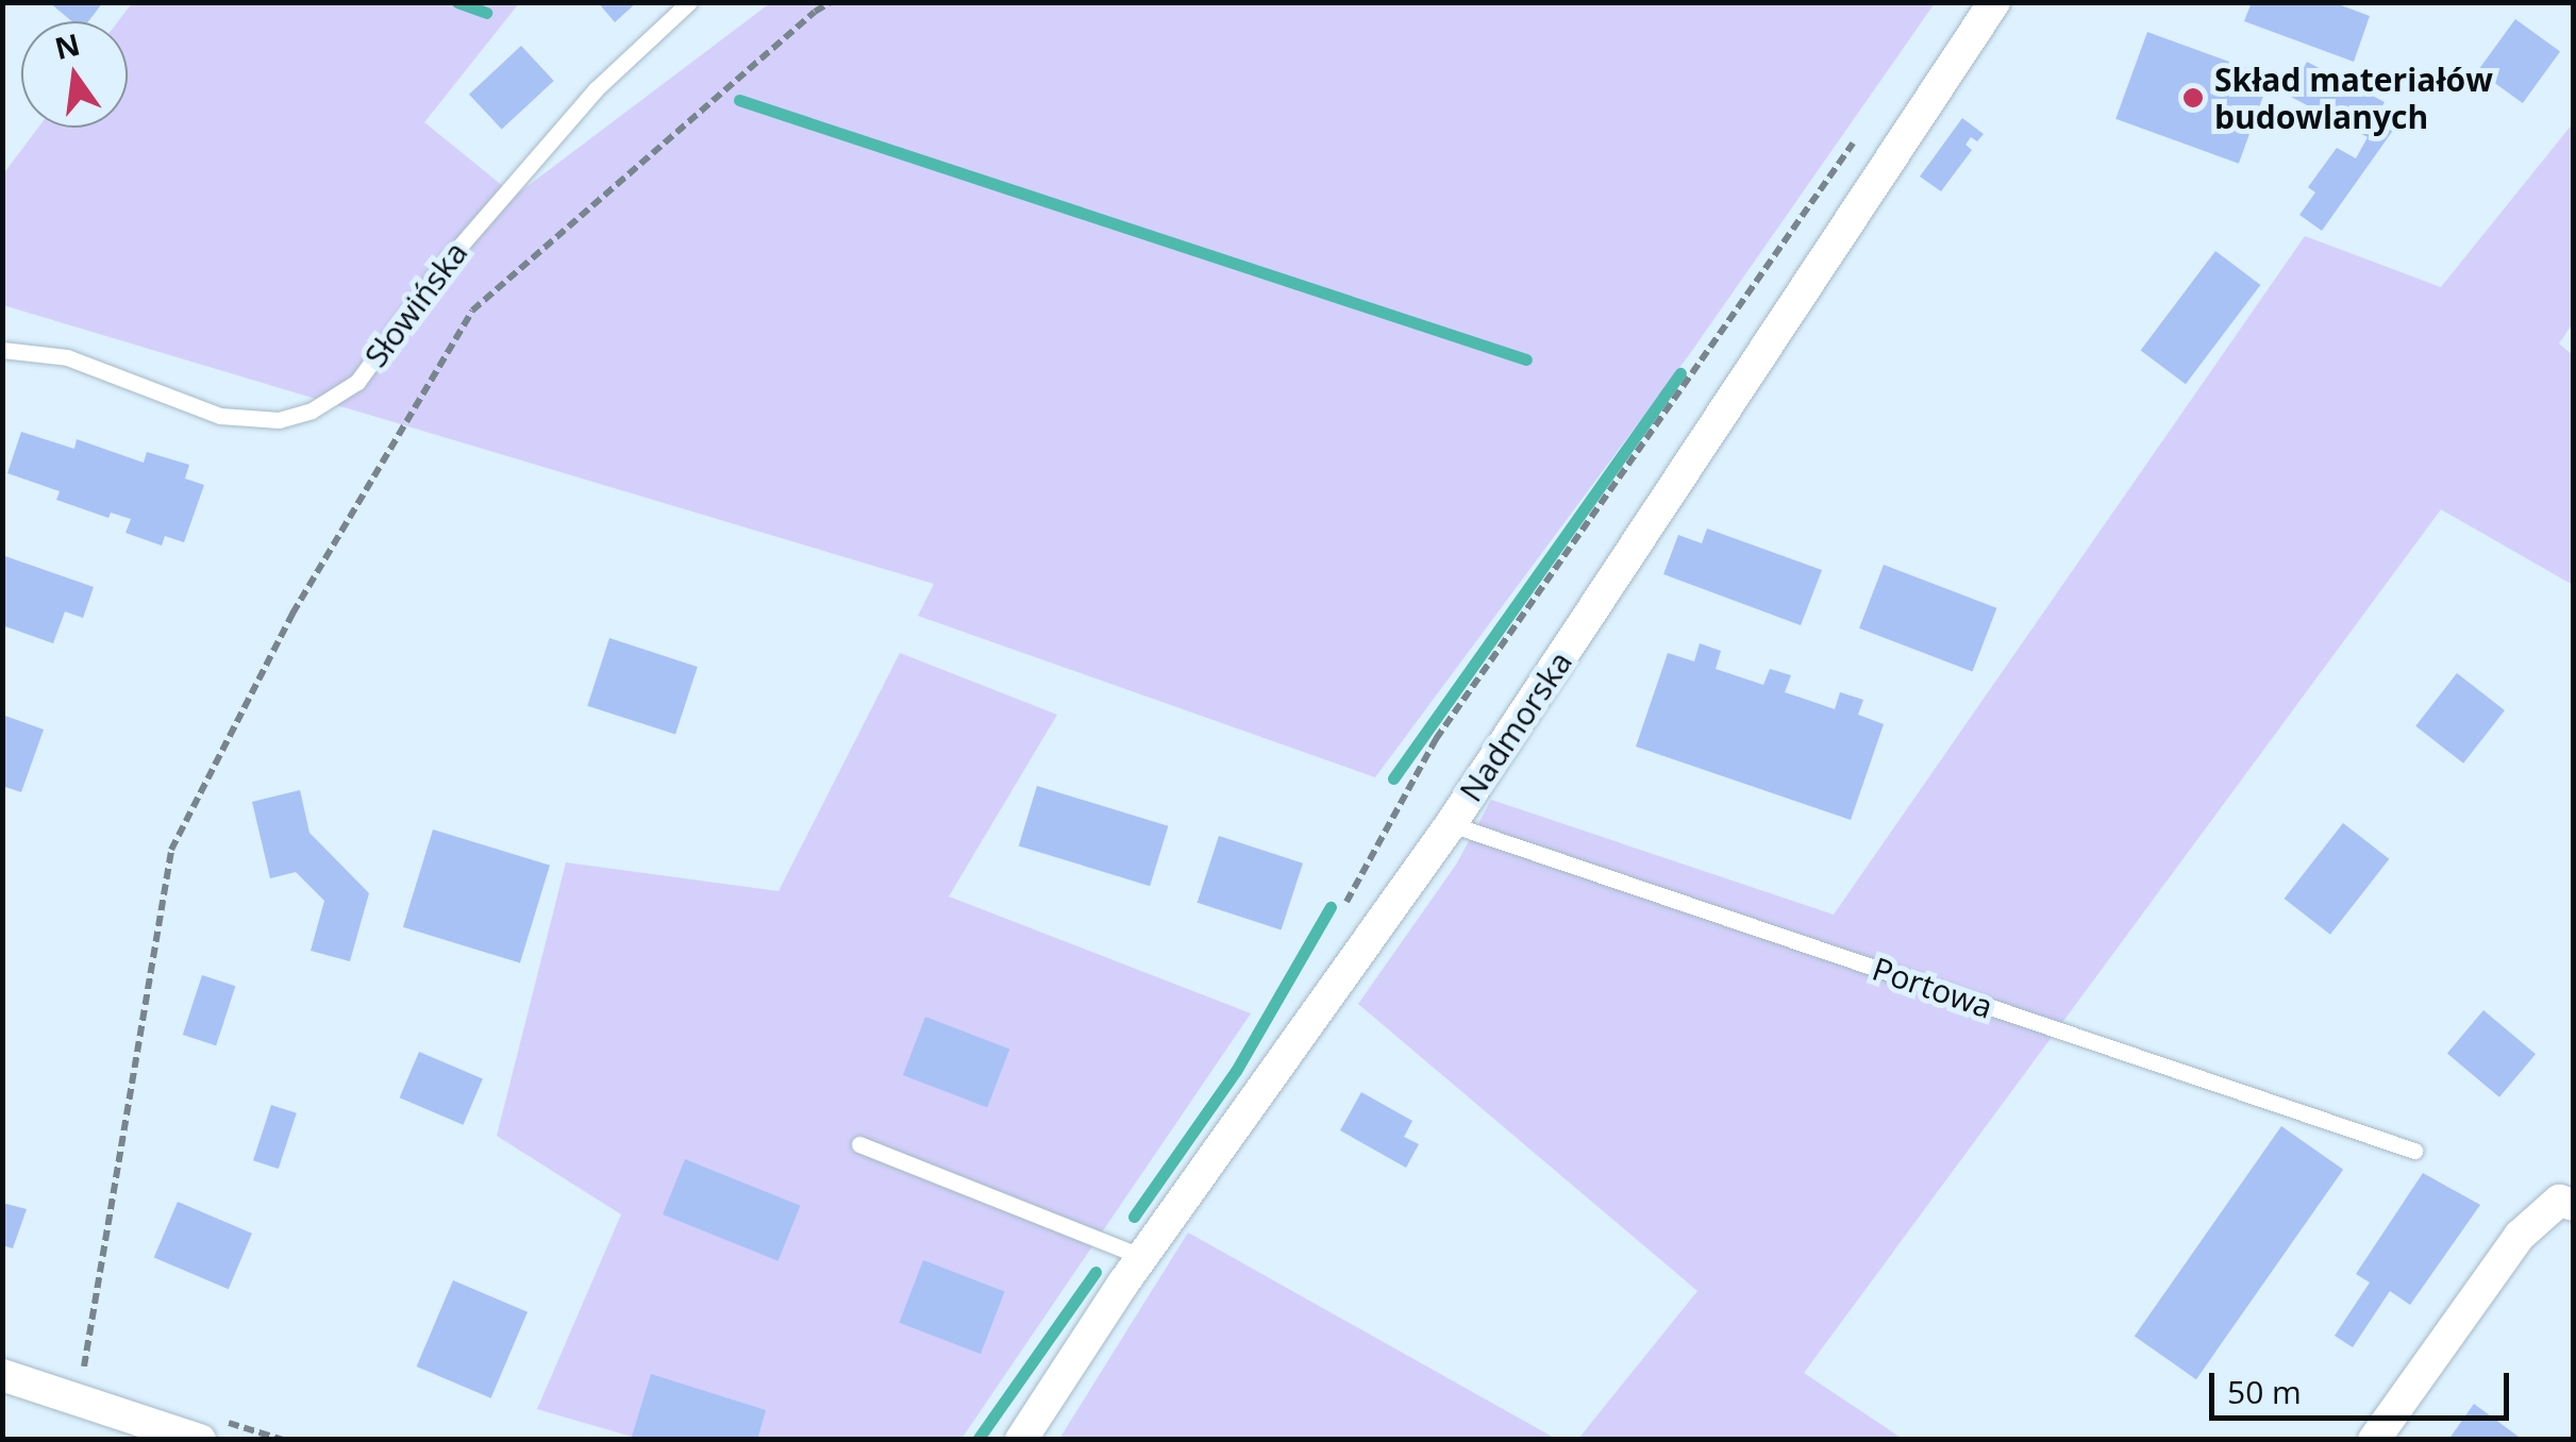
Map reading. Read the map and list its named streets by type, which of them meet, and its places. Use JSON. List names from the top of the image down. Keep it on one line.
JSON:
{"streets":{"street":["Nadmorska"],"lane":["Słowińska","Portowa"]},"crossings":[["Nadmorska","Portowa"]],"places":["Skład materiałów budowlanych"],"scale_bar":"50 m","north":"top"}
